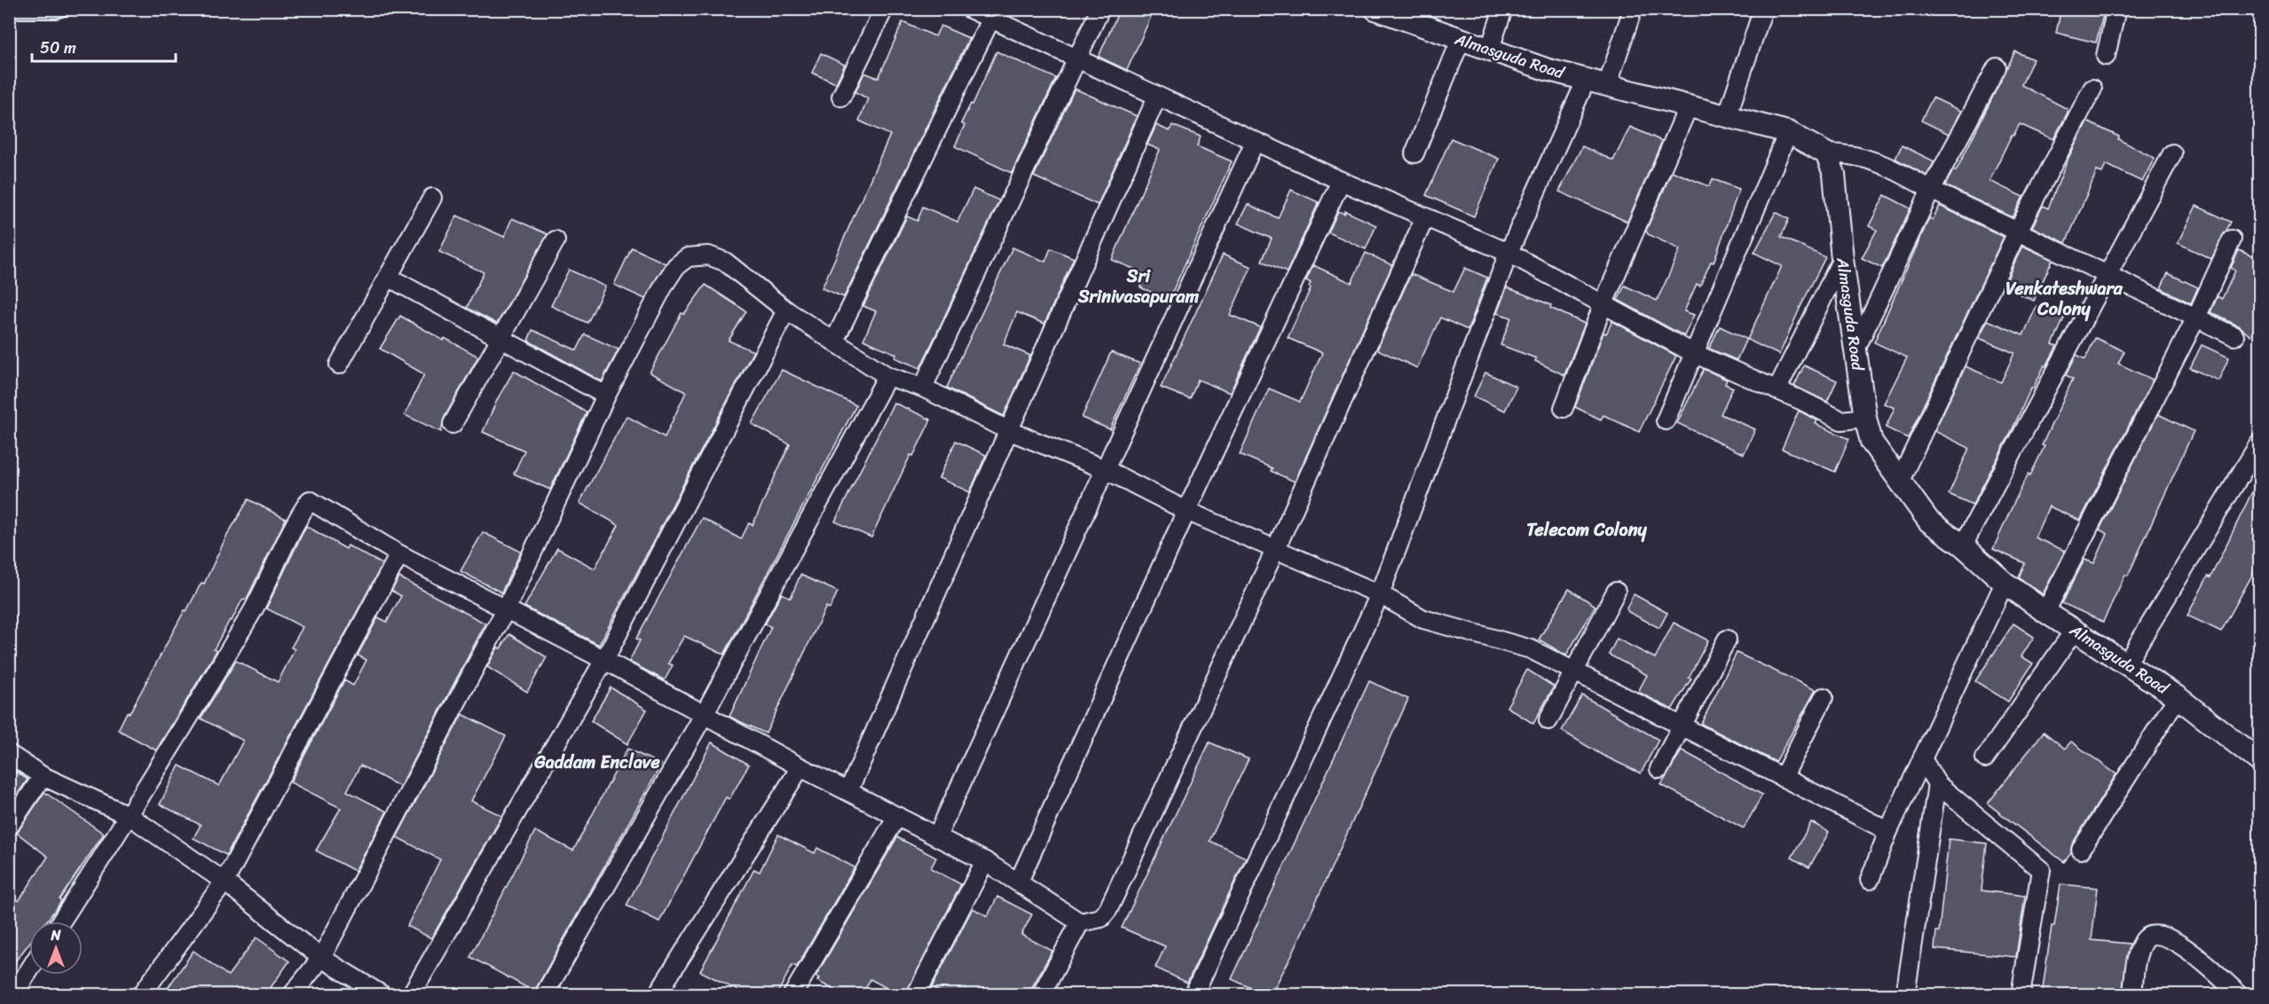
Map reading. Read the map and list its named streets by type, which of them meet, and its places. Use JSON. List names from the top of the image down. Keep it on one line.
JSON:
{"streets":{"street":["Almasguda Road"]},"districts":["Sri Srinivasapuram","Venkateshwara Colony","Telecom Colony","Gaddam Enclave"],"scale_bar":"50 m","north":"top"}
